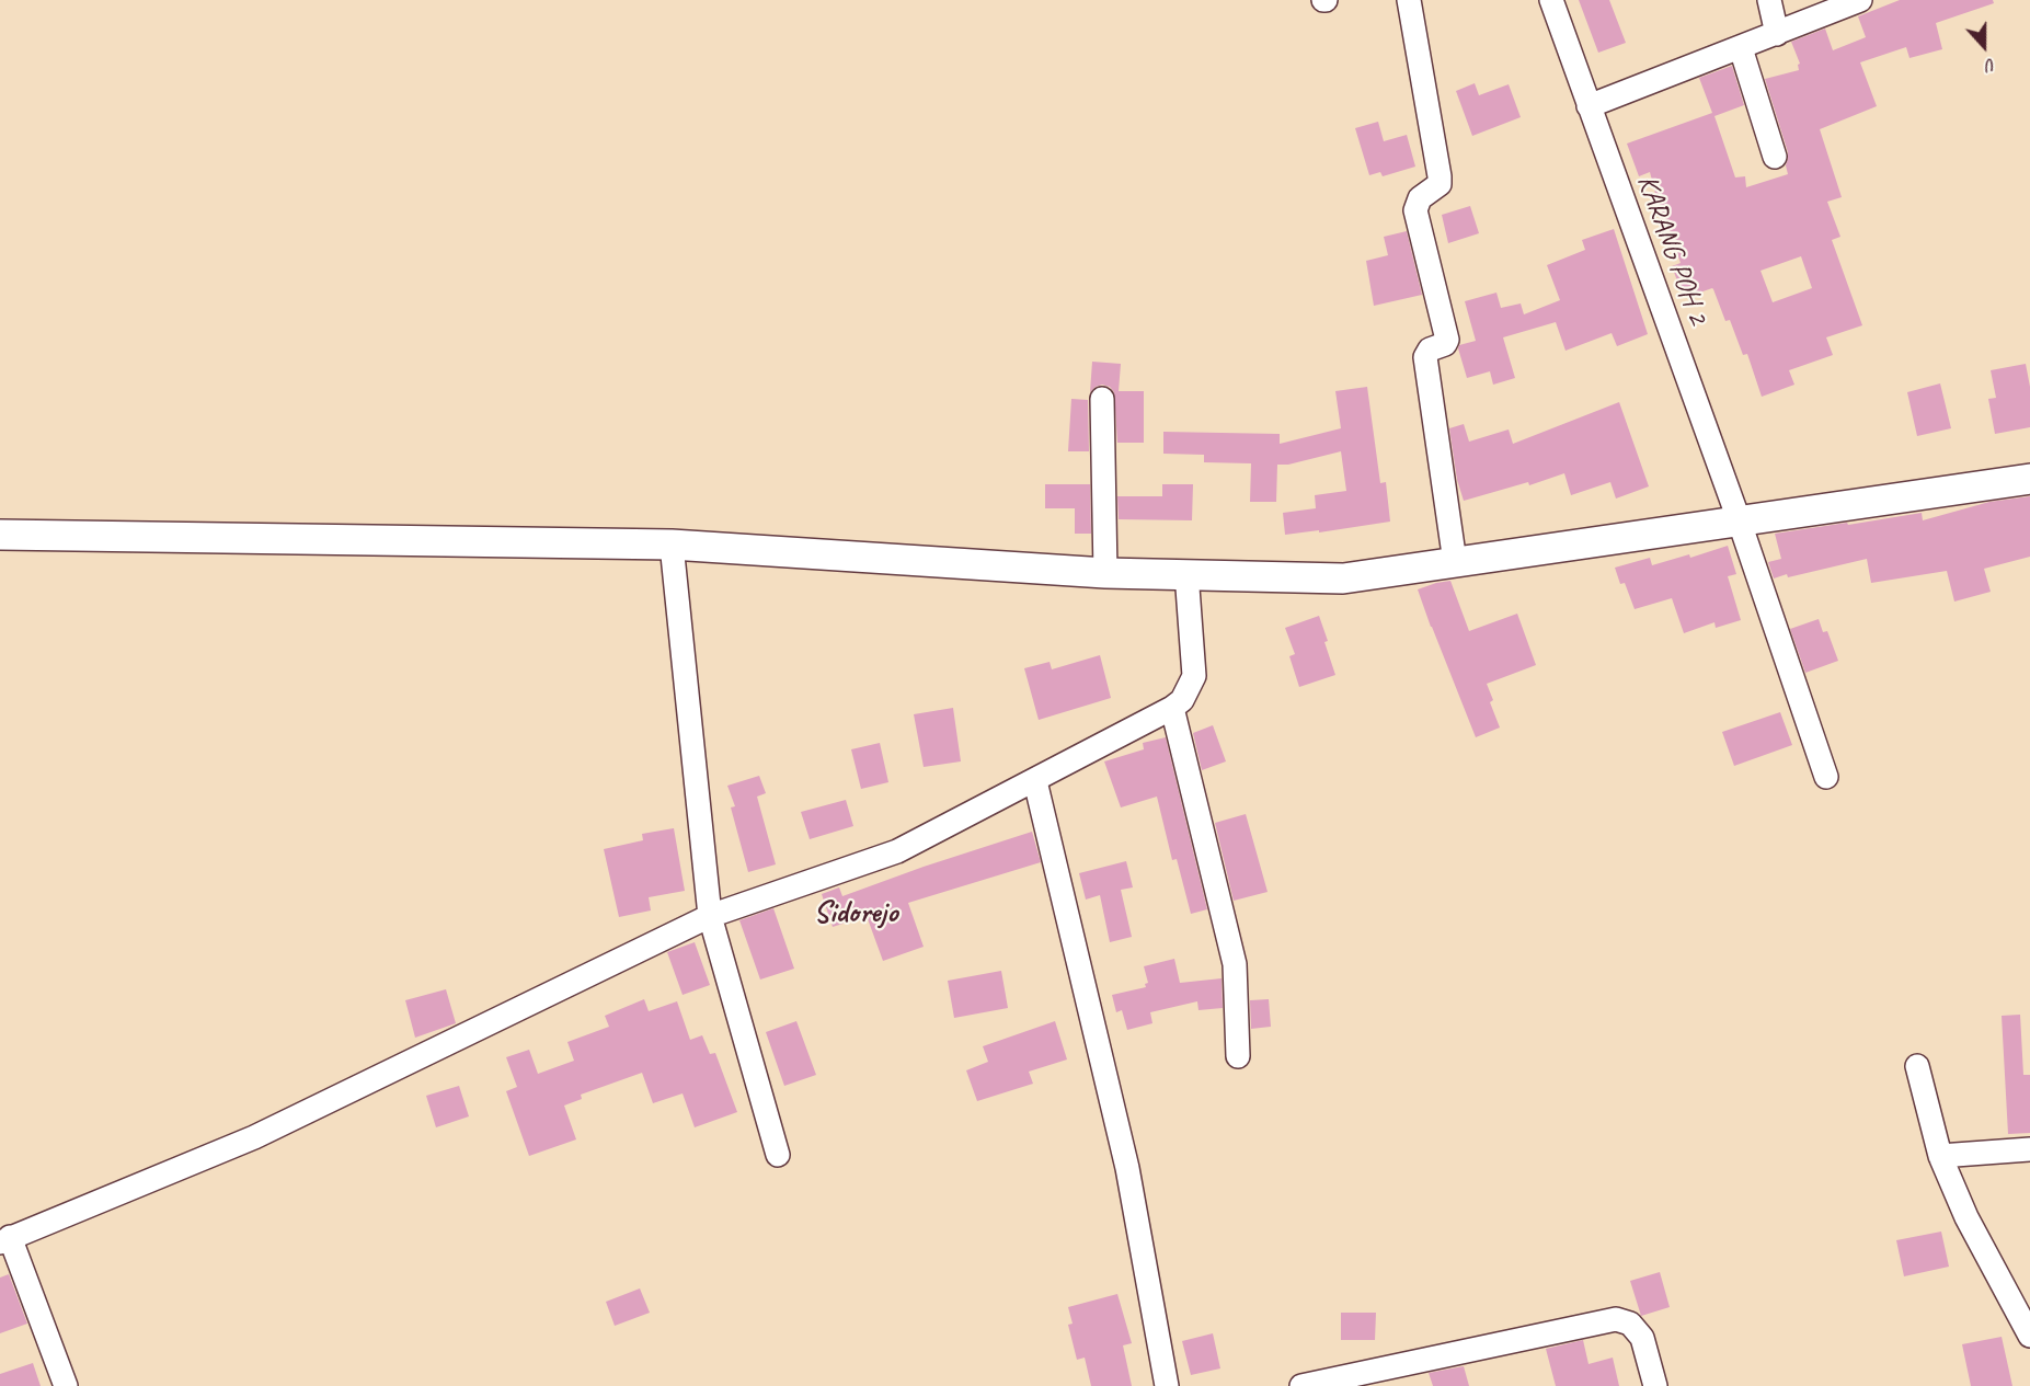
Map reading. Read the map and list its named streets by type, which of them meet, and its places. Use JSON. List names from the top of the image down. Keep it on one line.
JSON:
{"streets":{"street":["KARANG POH 2"]},"districts":["Sidorejo"],"north":"bottom"}
